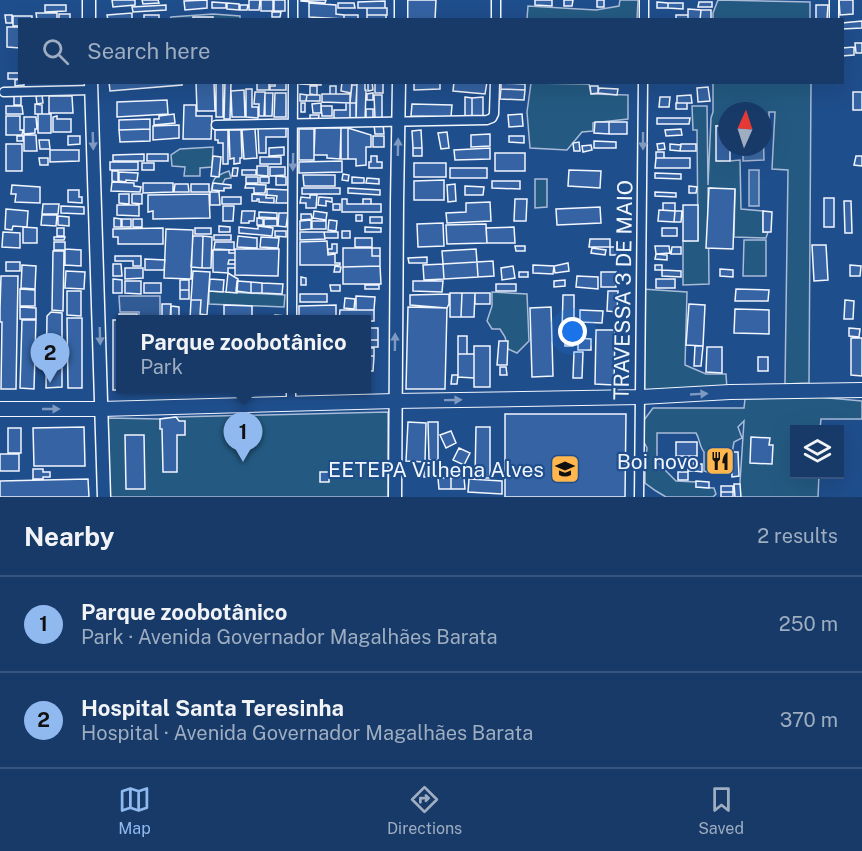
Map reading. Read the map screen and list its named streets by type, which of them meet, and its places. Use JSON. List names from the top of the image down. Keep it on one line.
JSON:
{"streets":{"street":["TRAVESSA 3 DE MAIO"]},"one_way":["TRAVESSA 3 DE MAIO"],"places":{"restaurant":["Boi novo"],"school or university":["EETEPA Vilhena Alves"]},"north":"top","page":{"search":"Search here","popup":["Parque zoobotânico","Park"],"pins":["2","1"],"heading":["Nearby","2 results"],"list":[{"mark":"1","name":"Parque zoobotânico","note":"Park · Avenida Governador Magalhães Barata","value":"250 m"},{"mark":"2","name":"Hospital Santa Teresinha","note":"Hospital · Avenida Governador Magalhães Barata","value":"370 m"}],"nav":["Map","Directions","Saved"]}}
